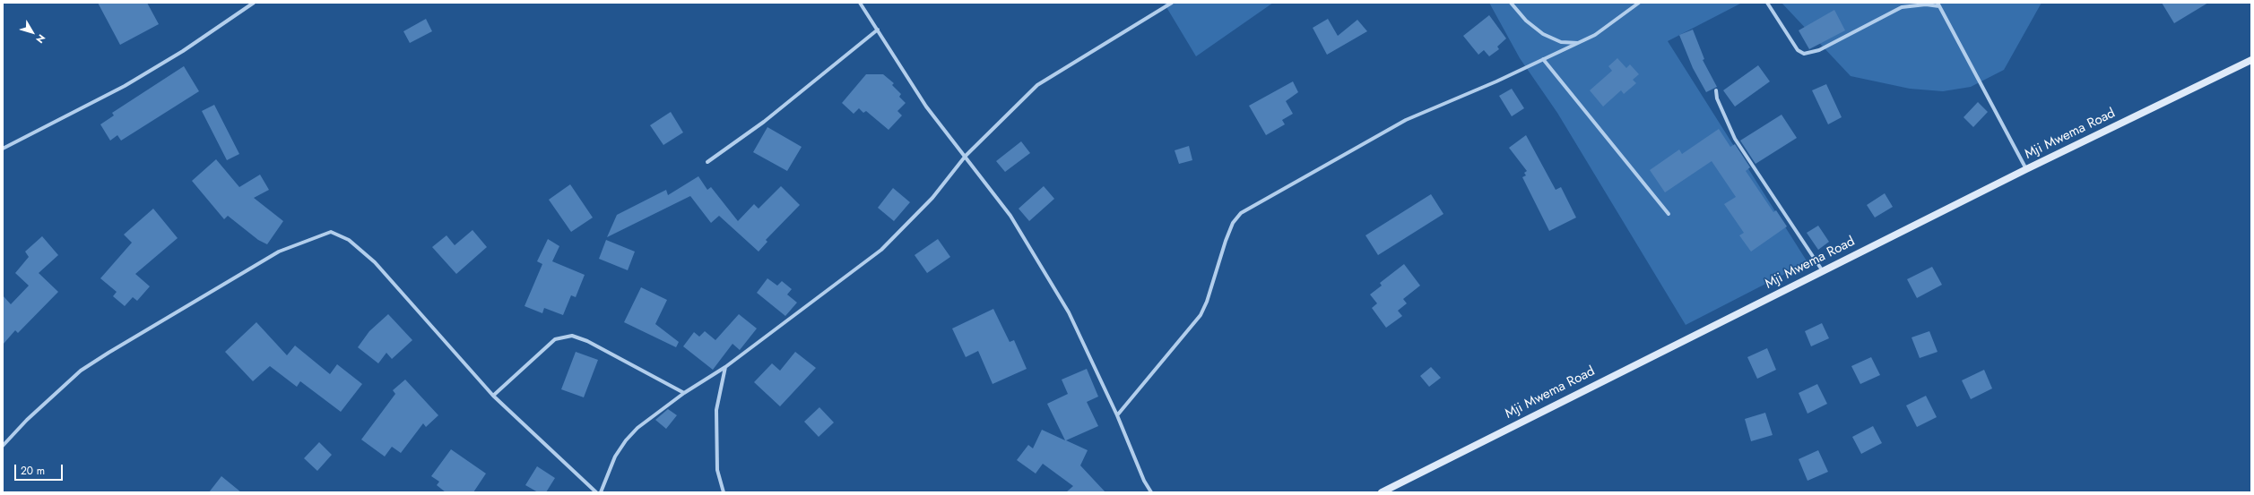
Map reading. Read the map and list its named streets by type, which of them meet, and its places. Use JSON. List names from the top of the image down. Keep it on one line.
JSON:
{"streets":{"main road":["Mji Mwema Road"]},"scale_bar":"20 m","north":"bottom right"}
